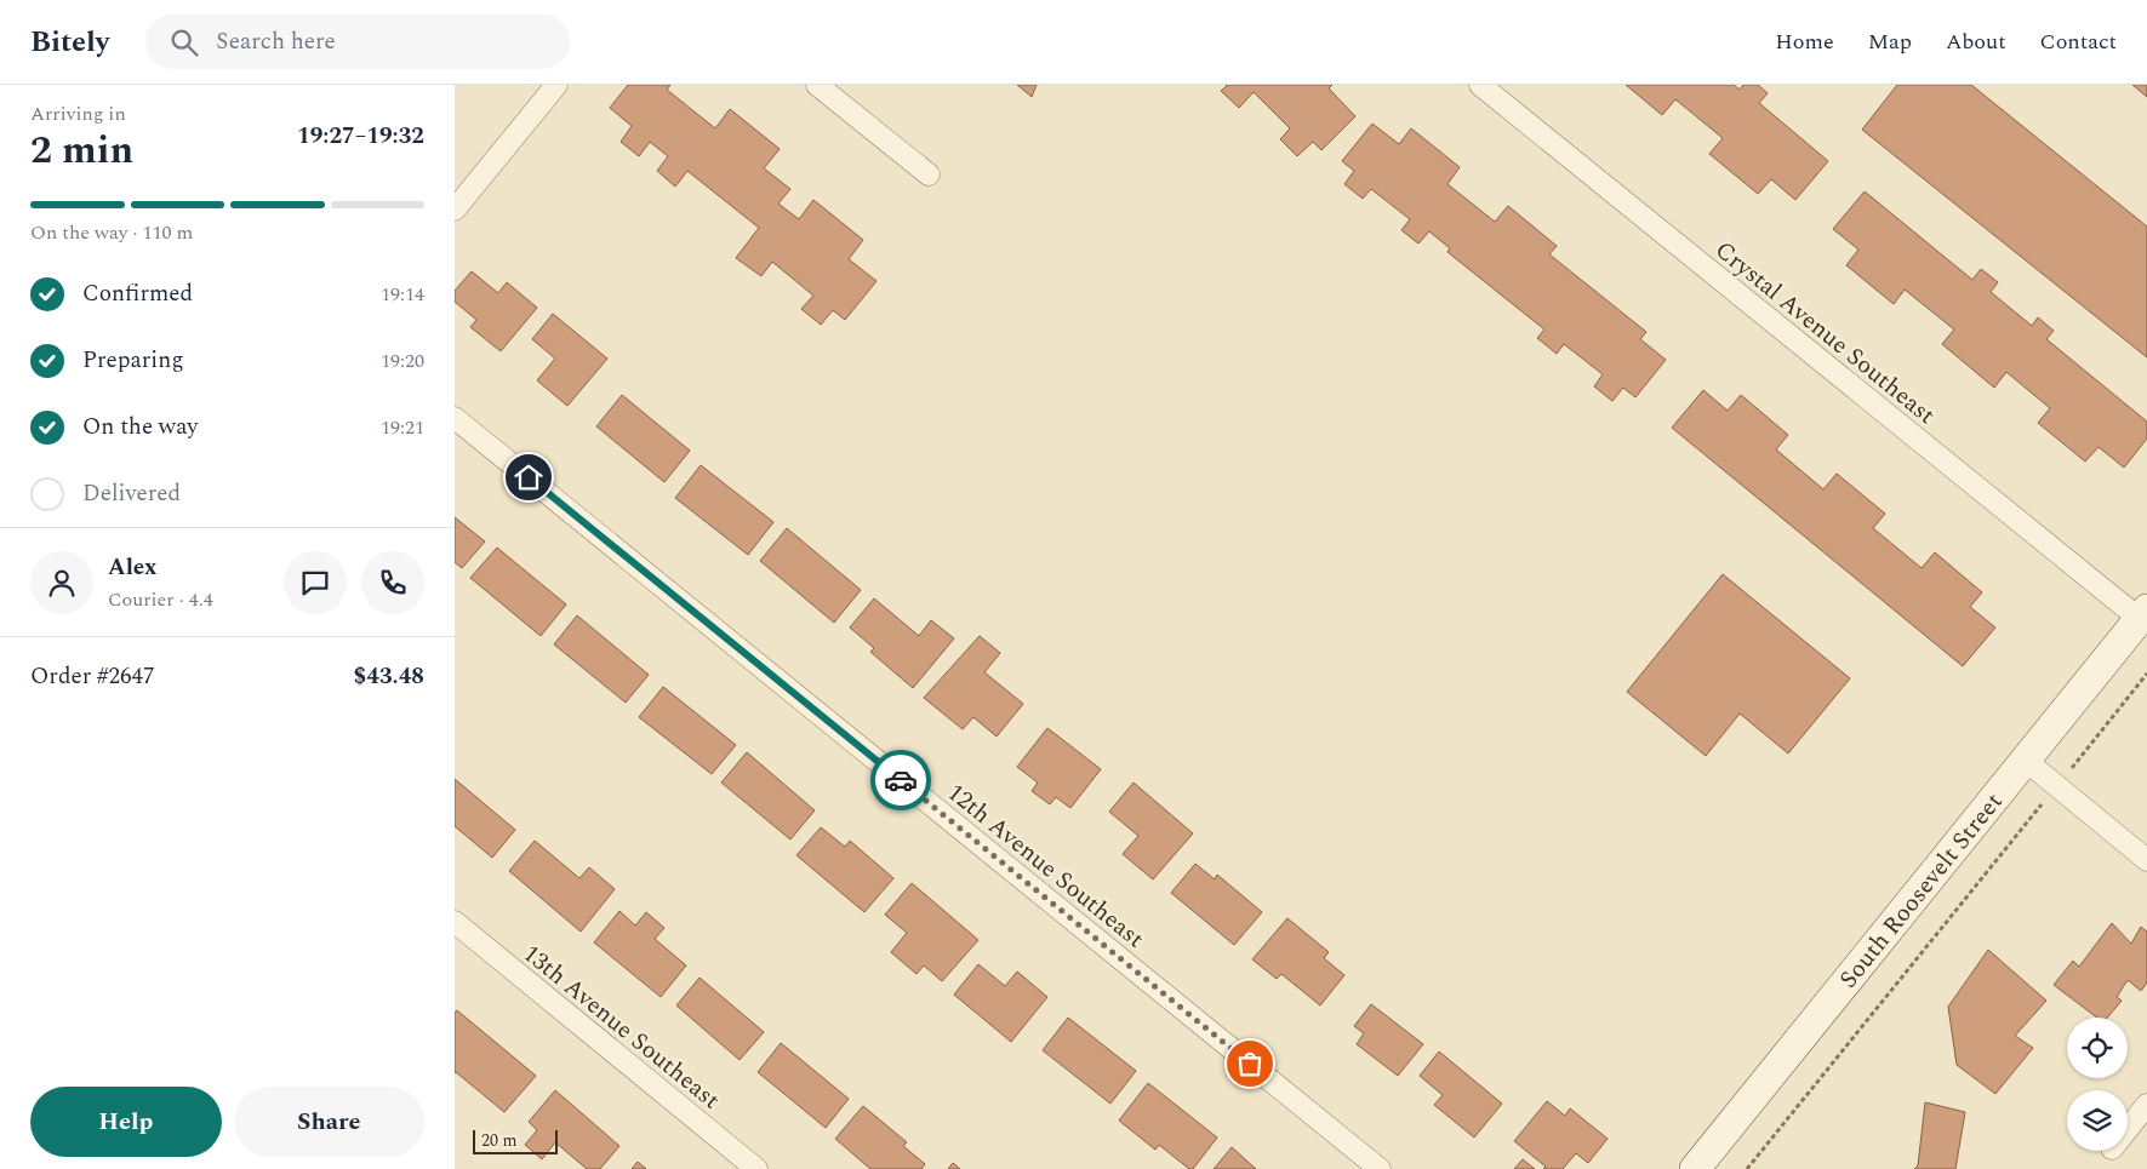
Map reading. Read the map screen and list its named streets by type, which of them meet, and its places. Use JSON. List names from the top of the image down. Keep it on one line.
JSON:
{"streets":{"street":["Crystal Avenue Southeast","12th Avenue Southeast","South Roosevelt Street","13th Avenue Southeast"]},"crossings":[["Crystal Avenue Southeast","South Roosevelt Street"]],"scale_bar":"20 m","page":{"header":"Bitely","search":"Search here","nav":["Home","Map","About","Contact"],"heading":["2 min","Arriving in","19:27–19:32"],"panel":["Alex","Courier · 4.4","Order #2647","$43.48"],"bar":"On the way · 110 m","list":[["Confirmed","19:14"],["Preparing","19:20"],["On the way","19:21"],"Delivered"],"buttons":["Help","Share"],"scale":"20 m"}}
